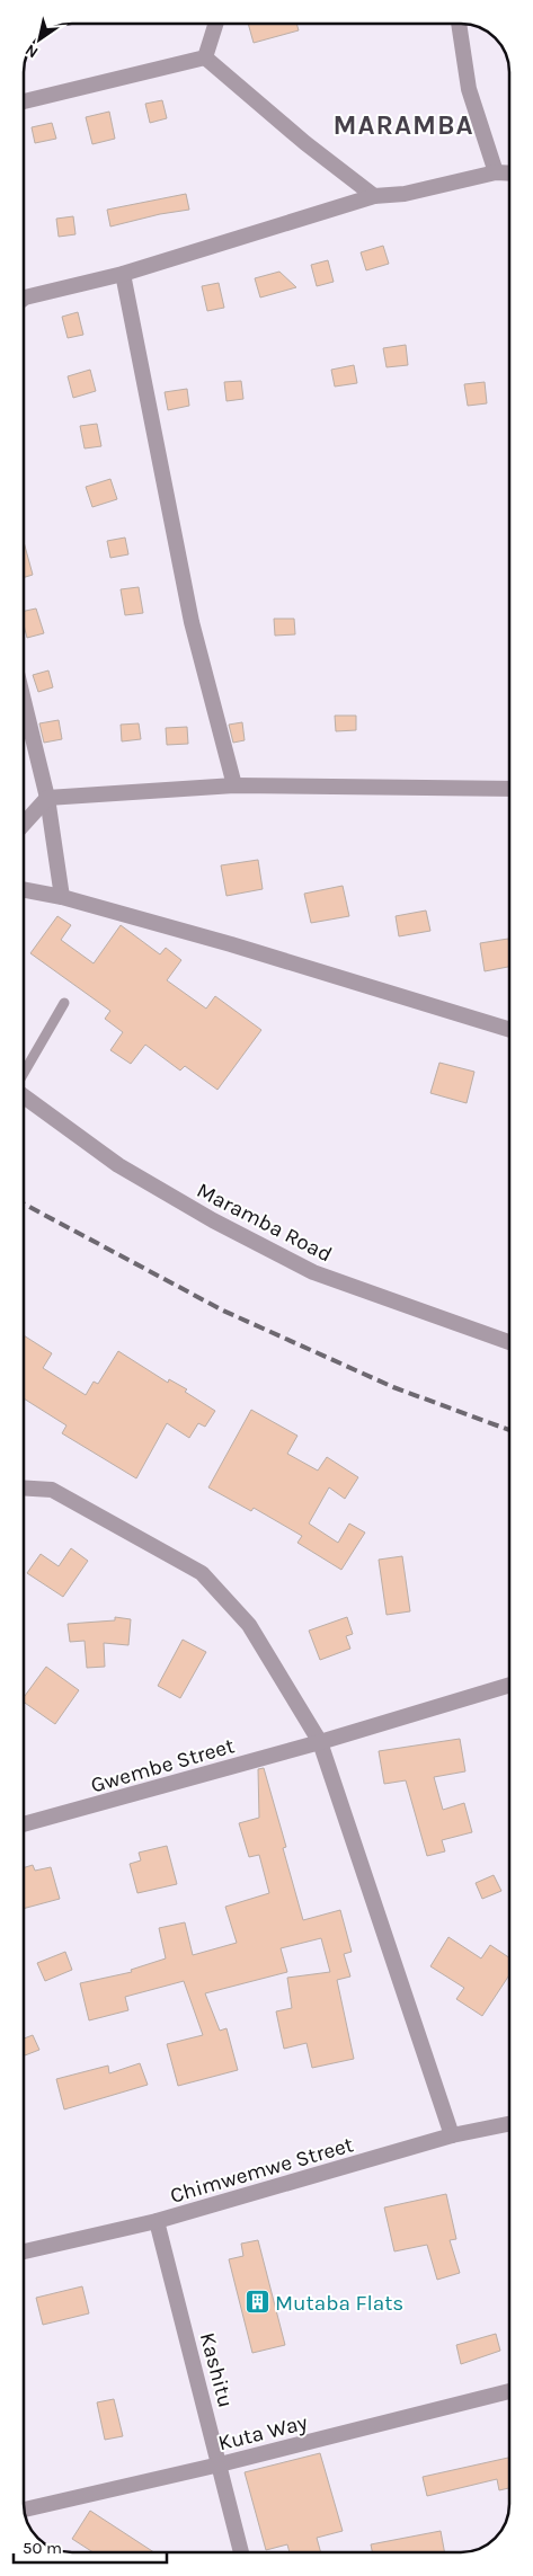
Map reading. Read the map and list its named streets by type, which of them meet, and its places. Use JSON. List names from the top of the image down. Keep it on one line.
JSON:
{"streets":{"street":["Maramba Road","Gwembe Street","Chimwemwe Street","Kashitu","Kuta Way"]},"crossings":[["Chimwemwe Street","Kashitu"],["Kashitu","Kuta Way"]],"districts":["MARAMBA"],"places":{"building":["Mutaba Flats"]},"scale_bar":"50 m","north":"bottom left"}
